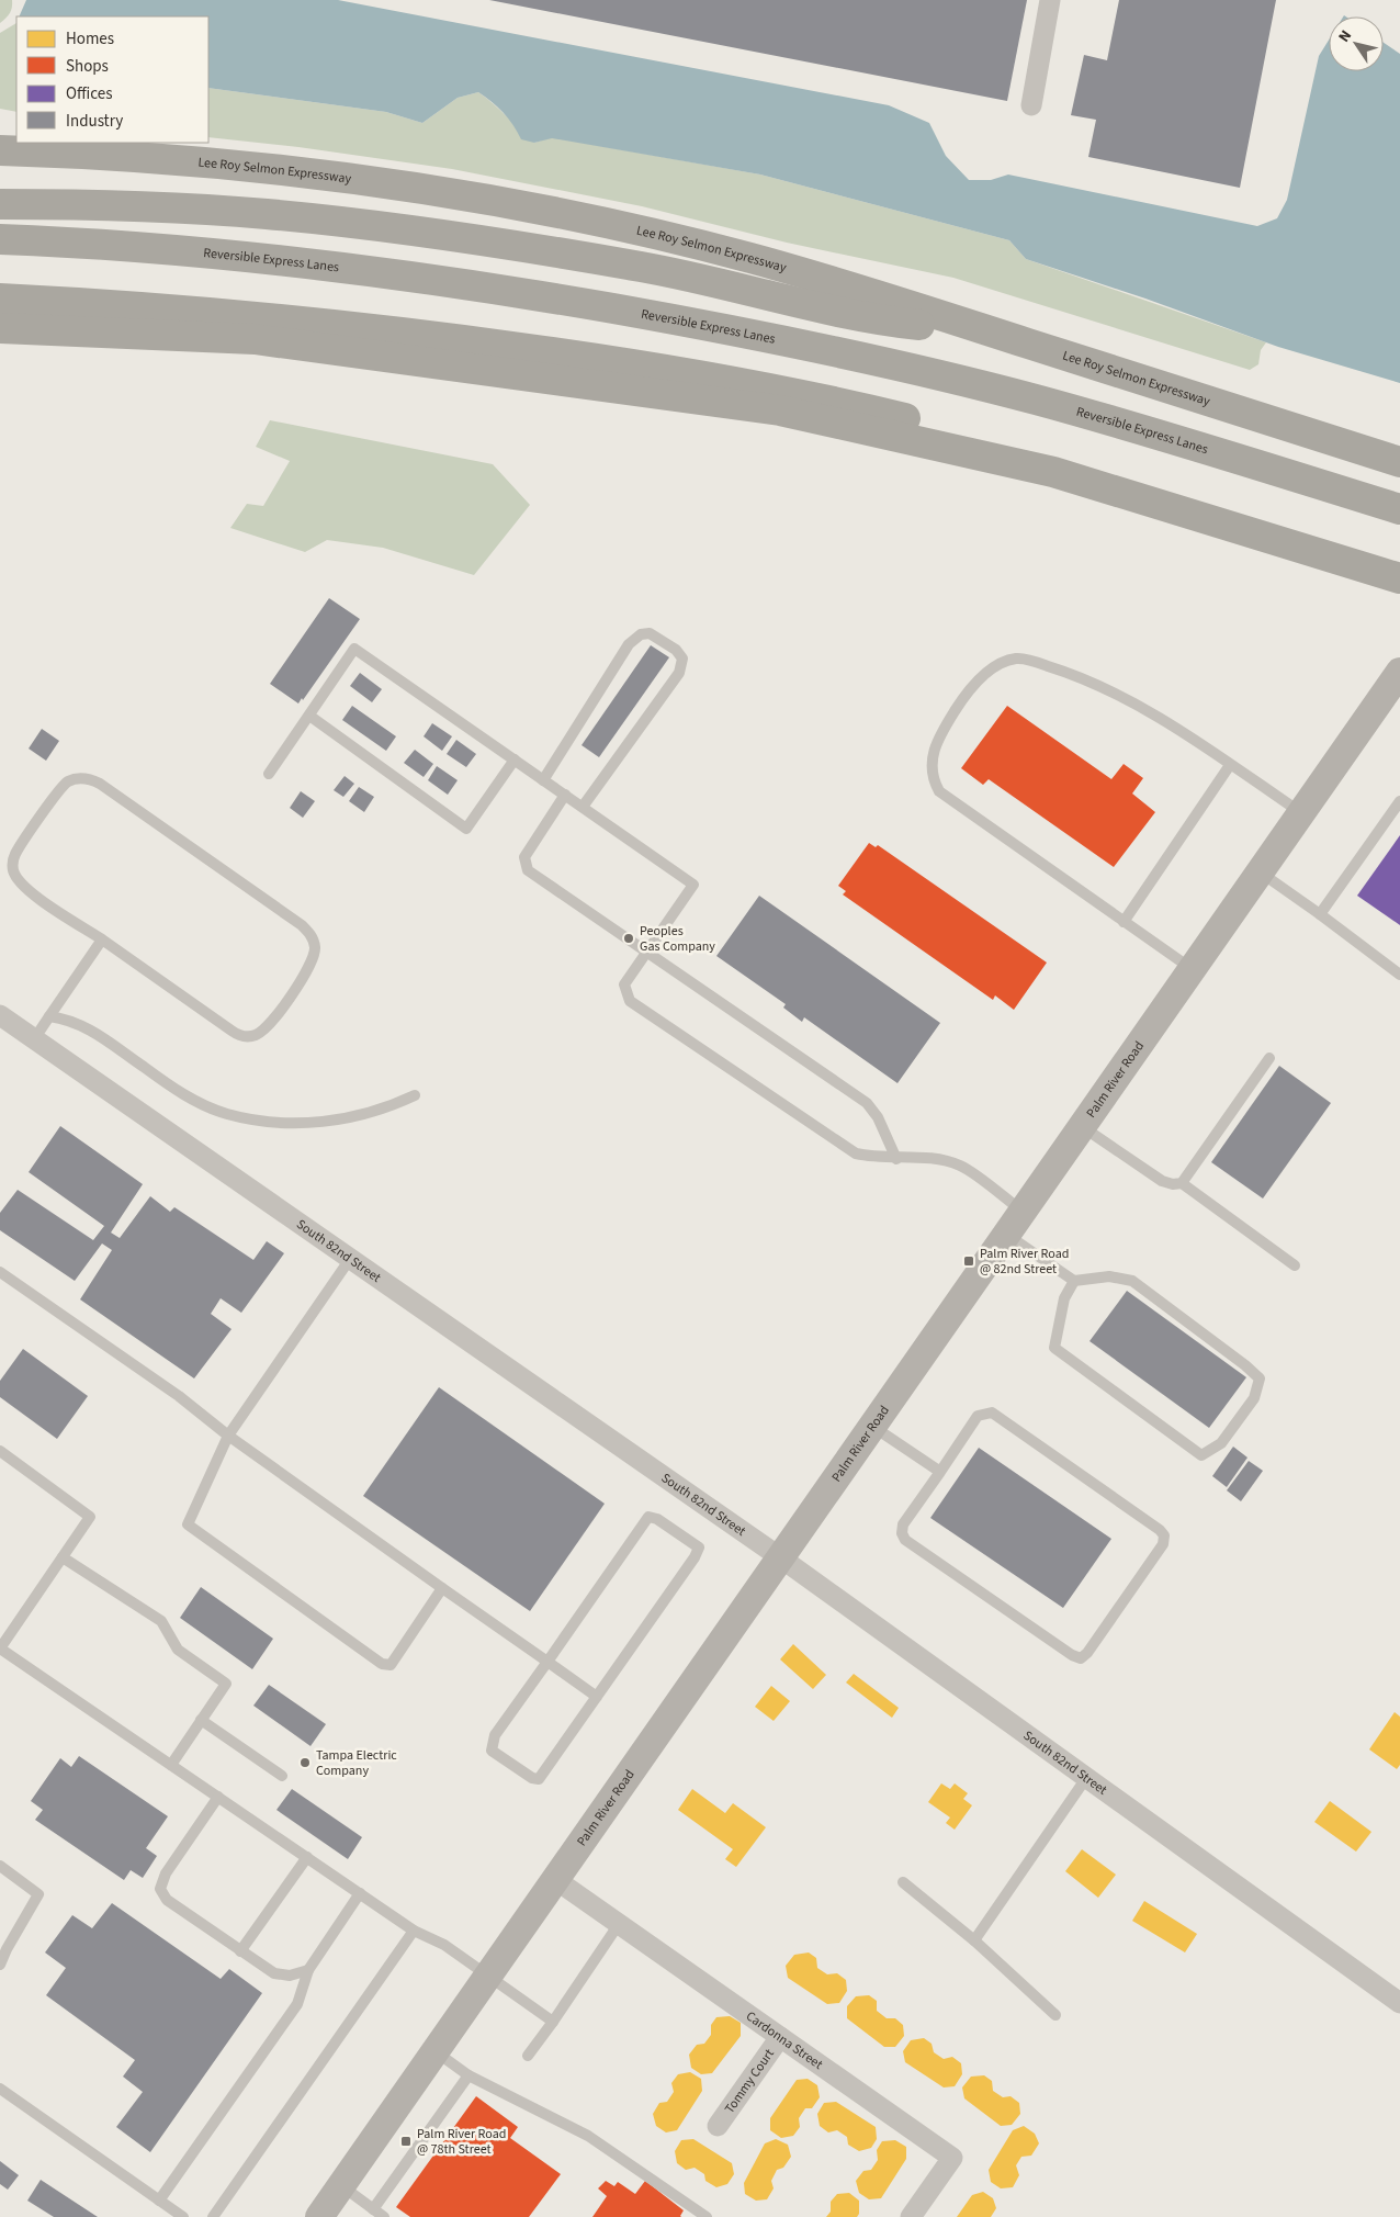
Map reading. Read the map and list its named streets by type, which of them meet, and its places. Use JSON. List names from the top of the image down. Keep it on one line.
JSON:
{"streets":{"highway":["Lee Roy Selmon Expressway","Reversible Express Lanes"],"street":["Palm River Road","South 82nd Street","Cardonna Street","Tommy Court"]},"crossings":[["Palm River Road","South 82nd Street"],["Palm River Road","Cardonna Street"],["Cardonna Street","Tommy Court"]],"places":{"other":["Peoples Gas Company","Tampa Electric Company"],"transit":["Palm River Road @ 82nd Street","Palm River Road @ 78th Street"]},"legend":["Homes","Shops","Offices","Industry"],"north":"top left"}
